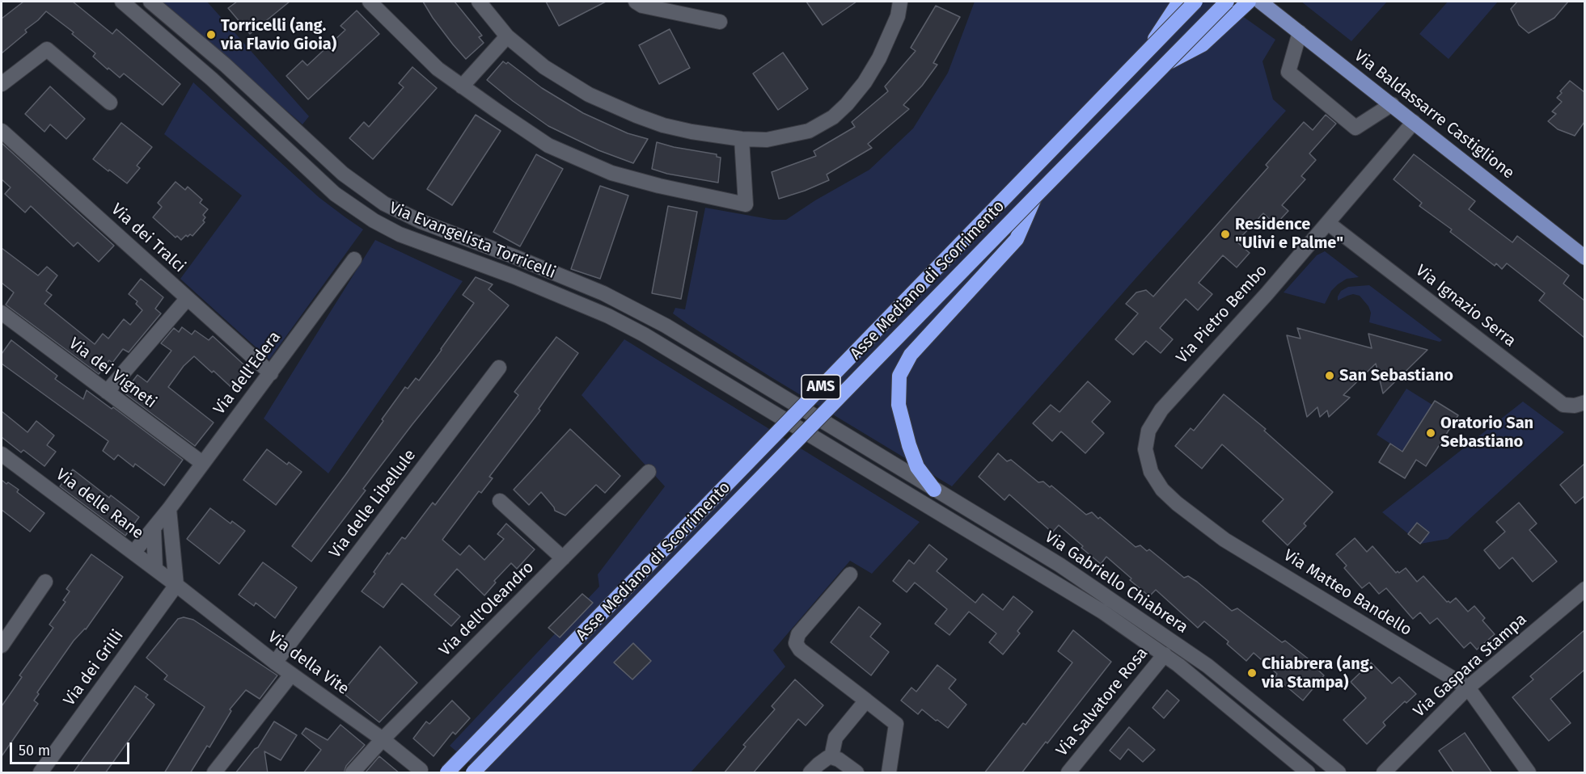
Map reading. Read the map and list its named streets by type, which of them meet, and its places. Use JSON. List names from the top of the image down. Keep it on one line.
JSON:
{"streets":{"highway":["Asse Mediano di Scorrimento","AMS"],"main road":["Via Baldassarre Castiglione"],"street":["Via dei Tralci","Via Evangelista Torricelli","Via Ignazio Serra","Via Pietro Bembo","Via dei Vigneti","Via dell'Edera","Via delle Rane","Via delle Libellule","Via Gabriello Chiabrera","Via Matteo Bandello","Via dell'Oleandro","Via della Vite","Via Gaspara Stampa","Via dei Grilli","Via Salvatore Rosa"]},"crossings":[["Via Baldassarre Castiglione","Via Pietro Bembo"],["Via dei Tralci","Via dell'Edera"],["Via Evangelista Torricelli","Via Gabriello Chiabrera"],["Via Ignazio Serra","Via Pietro Bembo"],["Via Pietro Bembo","Via Matteo Bandello"],["Via dei Vigneti","Via dell'Edera"],["Via dell'Edera","Via delle Rane"],["Via delle Rane","Via della Vite"],["Via delle Rane","Via dei Grilli"],["Via delle Libellule","Via della Vite"],["Via Gabriello Chiabrera","Via Salvatore Rosa"],["Via Matteo Bandello","Via Gaspara Stampa"],["Via dell'Oleandro","Via della Vite"],["Via della Vite","Via dei Grilli"]],"places":["Torricelli (ang. via Flavio Gioia)","Residence \"Ulivi e Palme\"","San Sebastiano","Oratorio San Sebastiano","Chiabrera (ang. via Stampa)"],"scale_bar":"50 m"}
